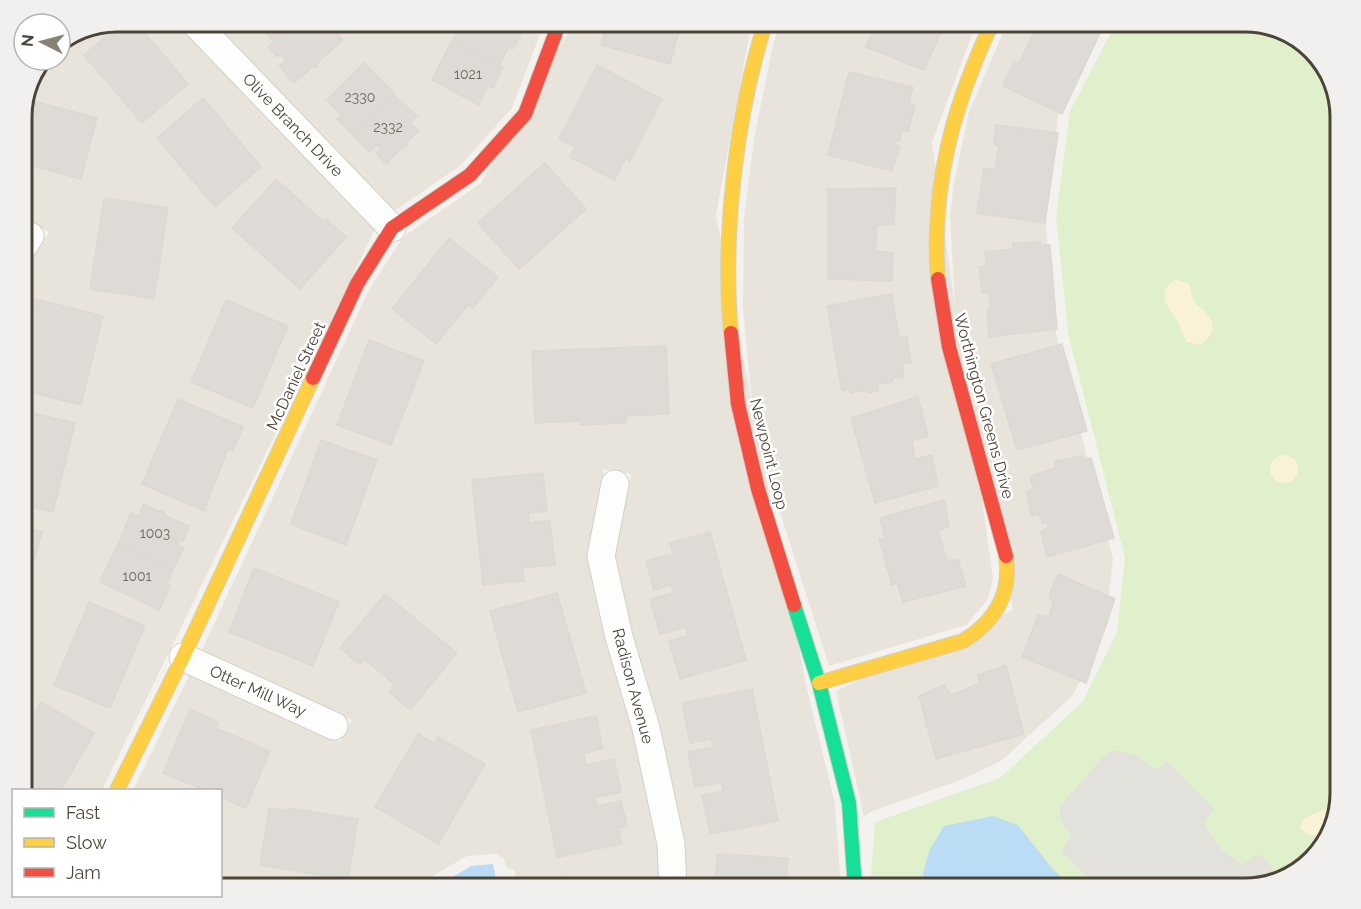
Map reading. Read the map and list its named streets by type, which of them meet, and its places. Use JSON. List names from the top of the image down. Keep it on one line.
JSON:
{"streets":{"street":["Olive Branch Drive","McDaniel Street","Worthington Greens Drive","Newpoint Loop","Radison Avenue","Otter Mill Way"]},"crossings":[["Olive Branch Drive","McDaniel Street"],["McDaniel Street","Otter Mill Way"],["Worthington Greens Drive","Newpoint Loop"]],"house_numbers":["1021","2330","2332","1003","1001"],"legend":["Fast","Slow","Jam"],"north":"left"}
